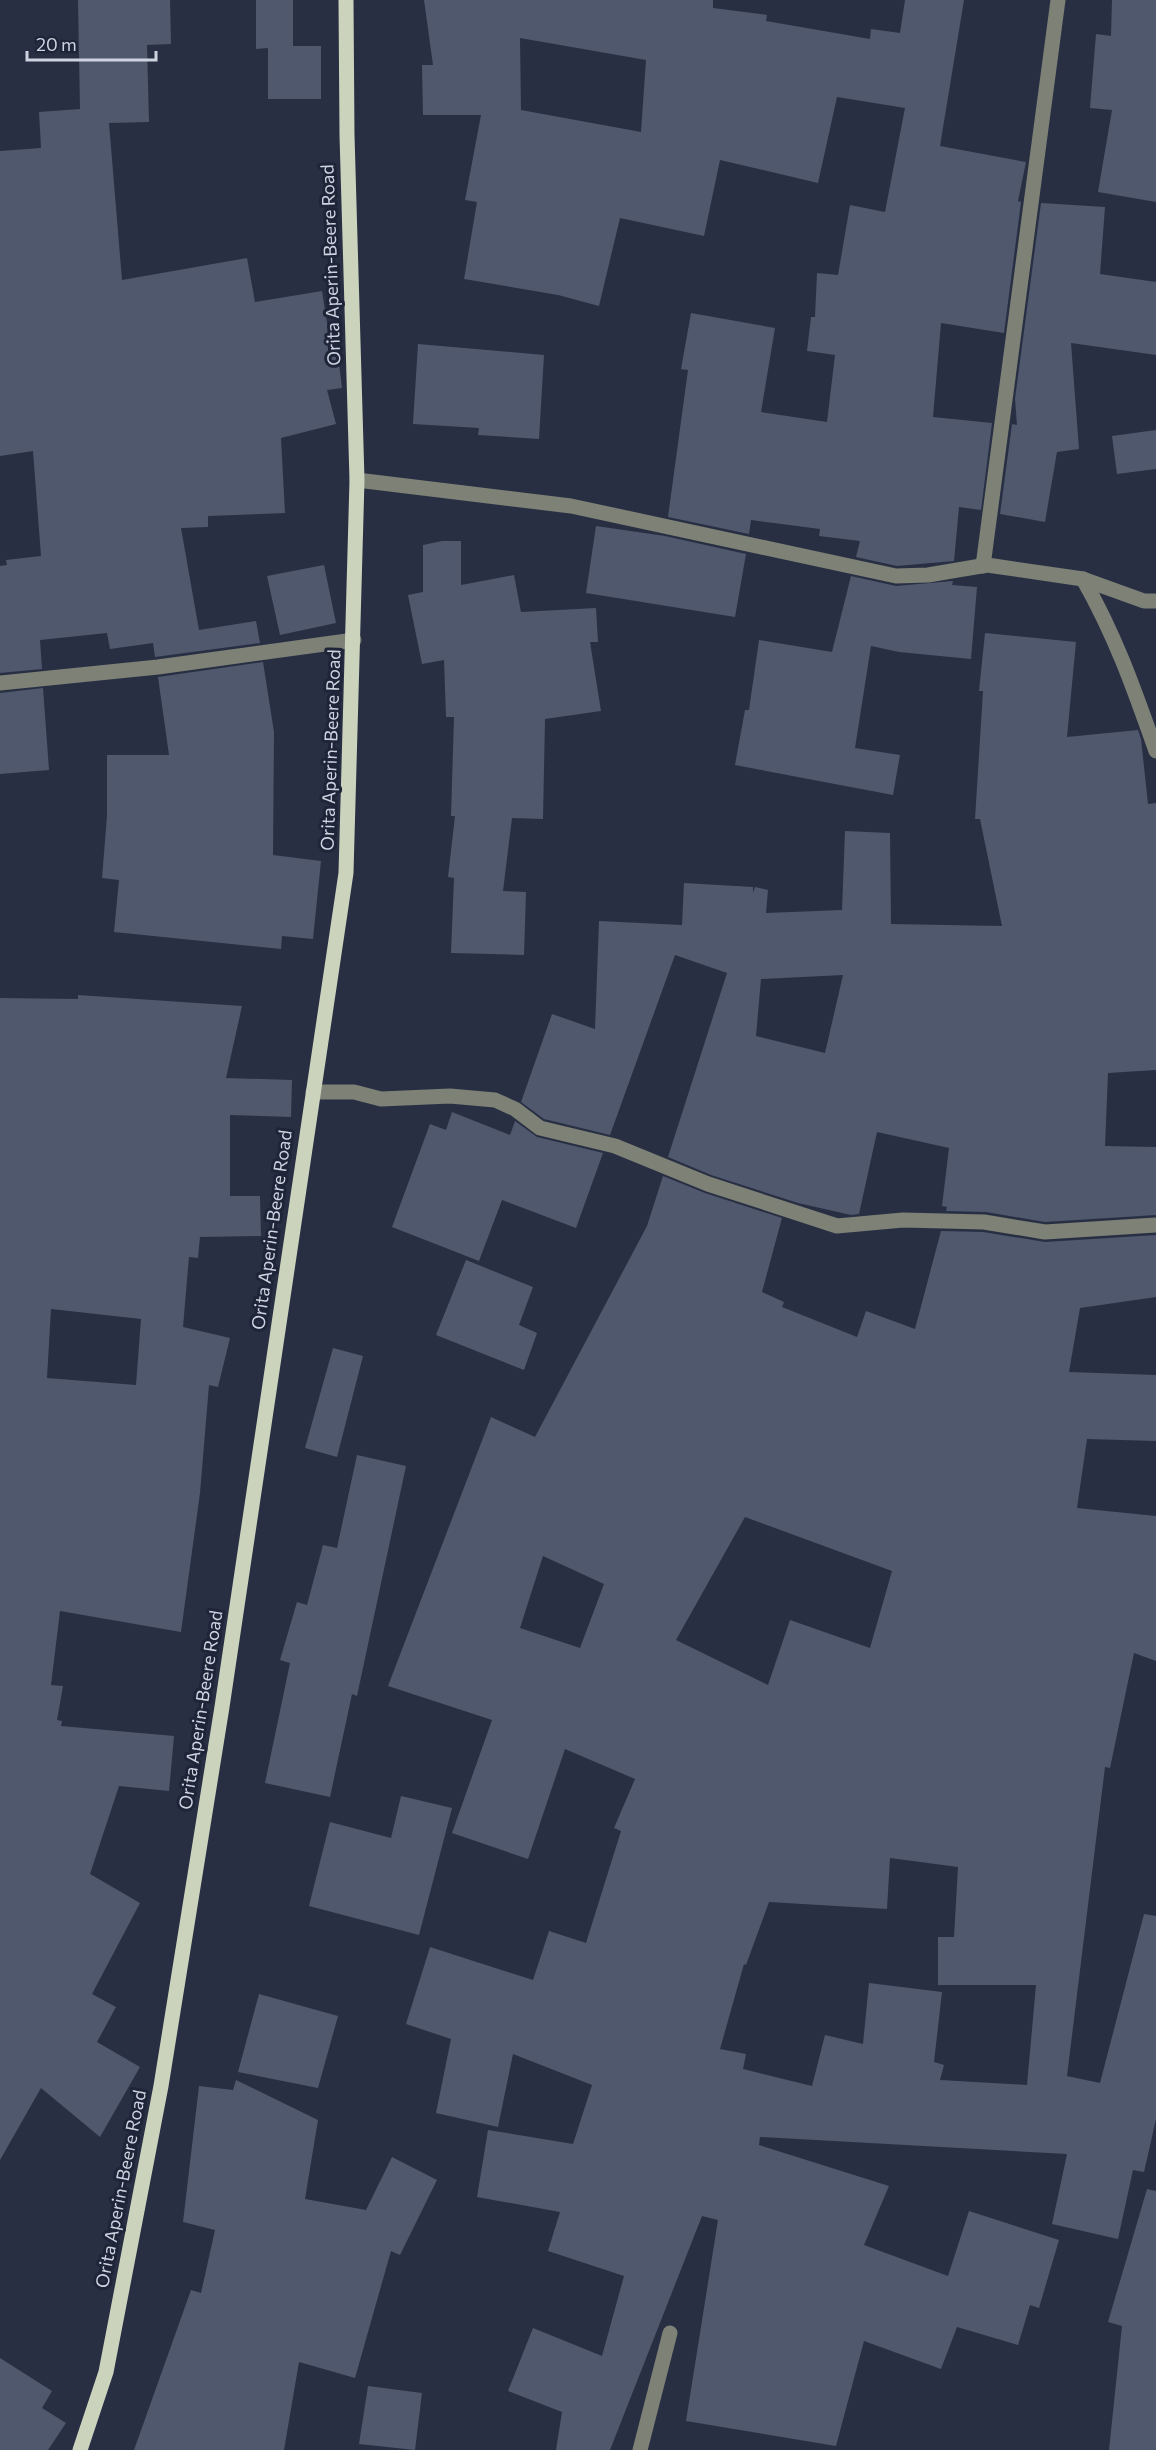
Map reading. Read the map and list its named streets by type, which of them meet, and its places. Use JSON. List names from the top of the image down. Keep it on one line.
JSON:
{"streets":{"main road":["Orita Aperin-Beere Road"]},"scale_bar":"20 m"}
